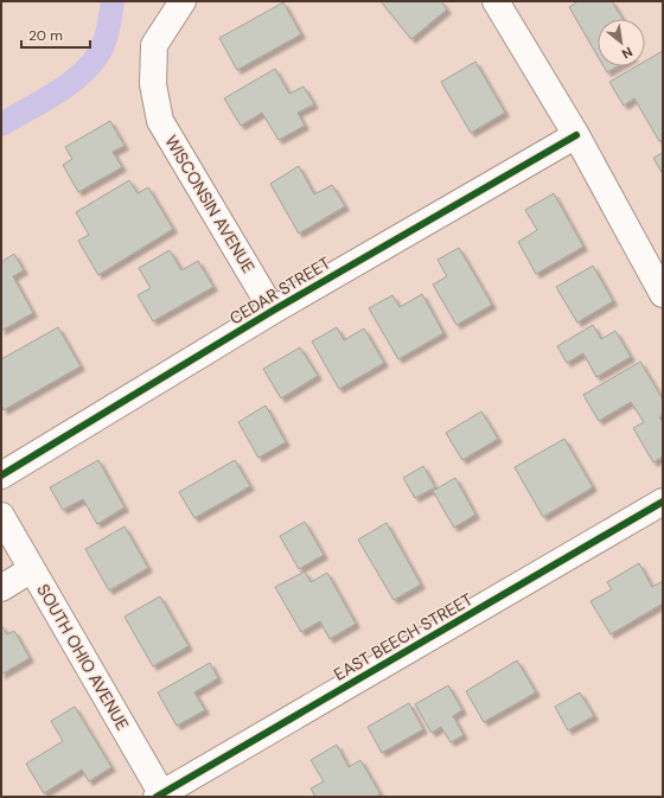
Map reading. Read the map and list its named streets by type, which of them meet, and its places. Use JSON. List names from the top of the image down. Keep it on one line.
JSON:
{"streets":{"street":["WISCONSIN AVENUE","CEDAR STREET","EAST BEECH STREET","SOUTH OHIO AVENUE"]},"crossings":[["WISCONSIN AVENUE","CEDAR STREET"],["EAST BEECH STREET","SOUTH OHIO AVENUE"]],"scale_bar":"20 m","north":"bottom right"}
